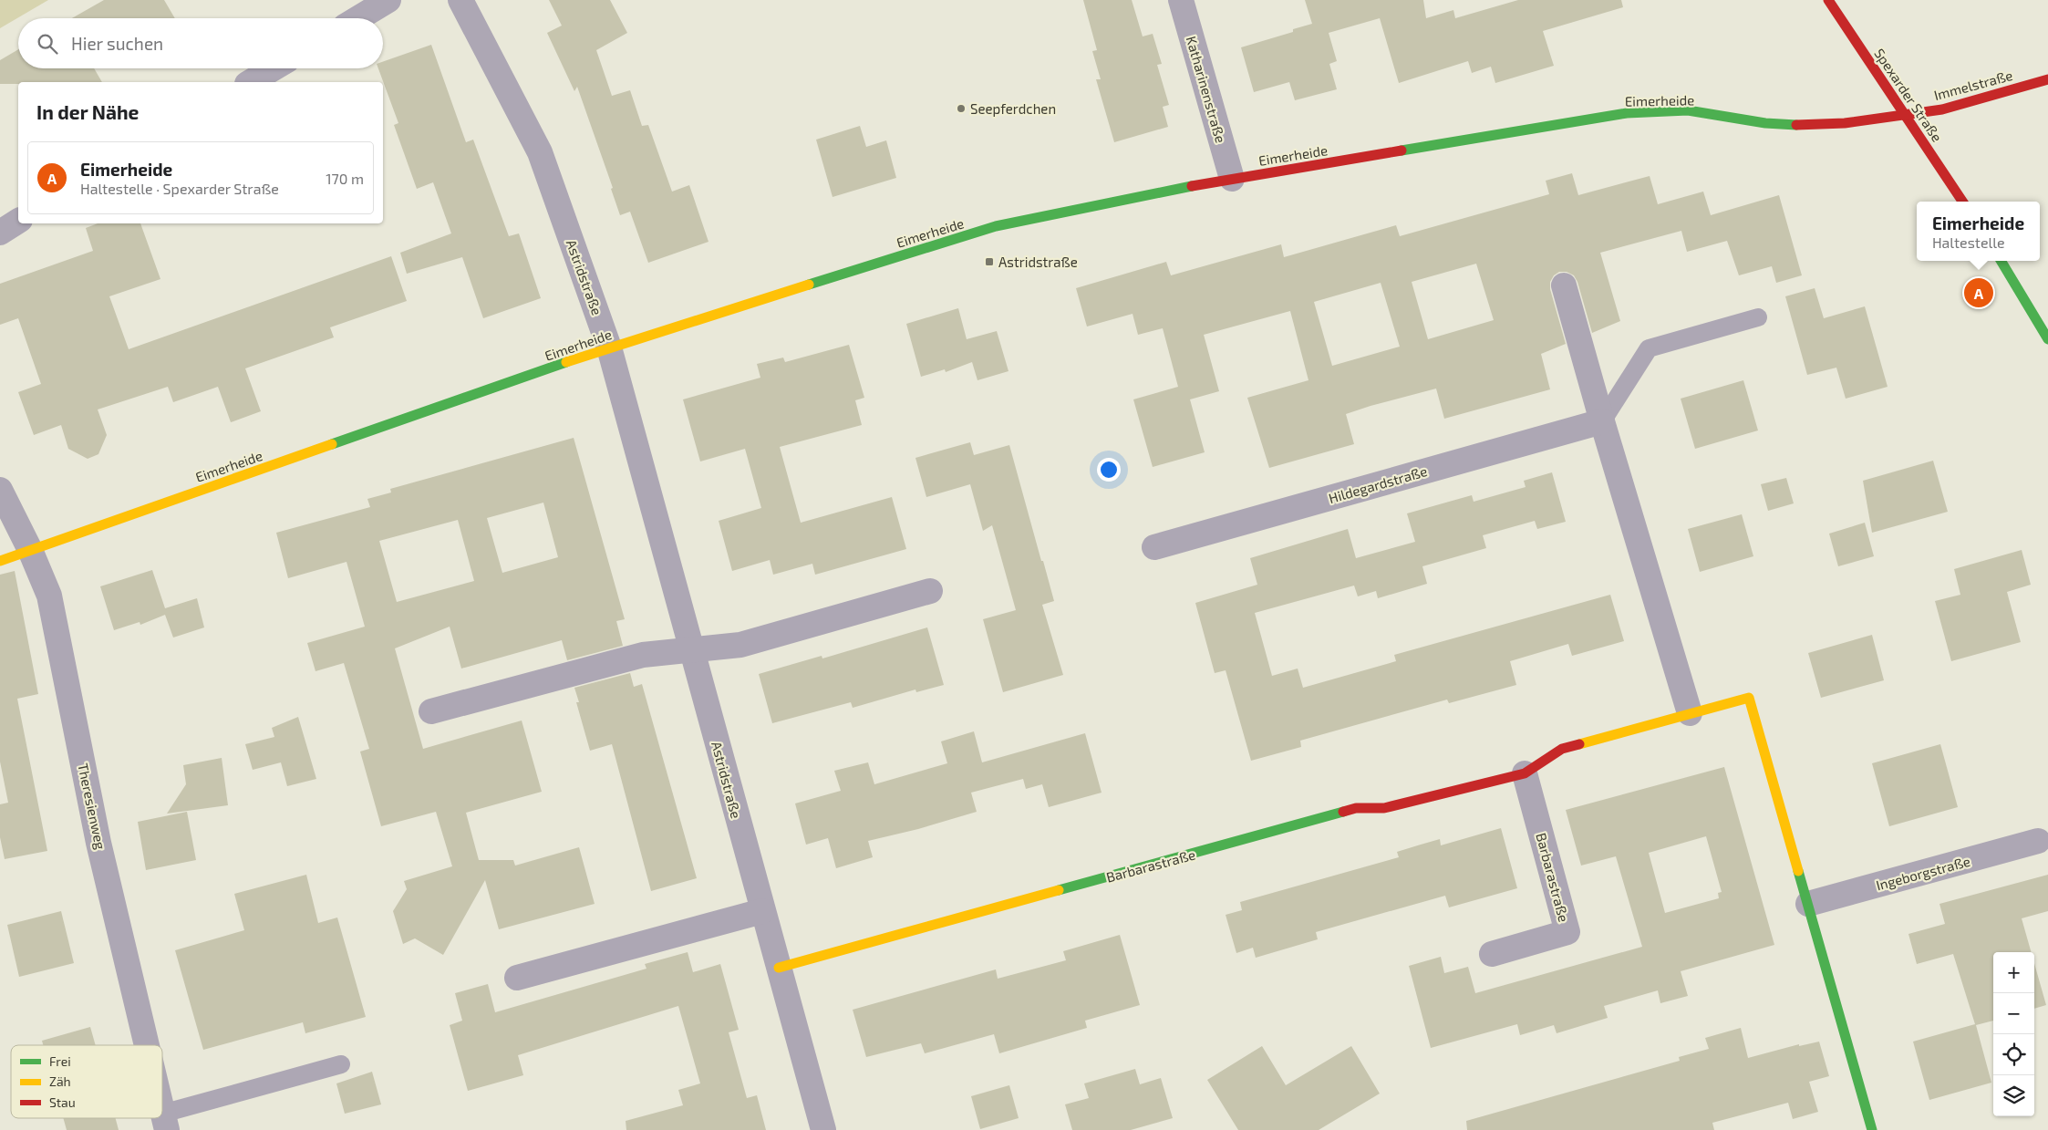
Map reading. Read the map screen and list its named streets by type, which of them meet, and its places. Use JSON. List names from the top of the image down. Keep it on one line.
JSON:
{"streets":{"street":["Immelstraße","Katharinenstraße","Spexarder Straße","Eimerheide","Astridstraße","Hildegardstraße","Theresienweg","Barbarastraße","Ingeborgstraße"]},"crossings":[["Immelstraße","Spexarder Straße"],["Immelstraße","Eimerheide"],["Katharinenstraße","Eimerheide"],["Spexarder Straße","Eimerheide"],["Eimerheide","Astridstraße"],["Eimerheide","Theresienweg"],["Astridstraße","Barbarastraße"],["Barbarastraße","Ingeborgstraße"]],"places":{"other":["Seepferdchen"],"transit":["Astridstraße"]},"legend":["Frei","Zäh","Stau"],"page":{"search":"Hier suchen","heading":"In der Nähe","list":[{"mark":"A","name":"Eimerheide","note":"Haltestelle · Spexarder Straße","value":"170 m"}],"popup":["Eimerheide","Haltestelle"],"pins":"A","map_buttons":["+","−"]}}
